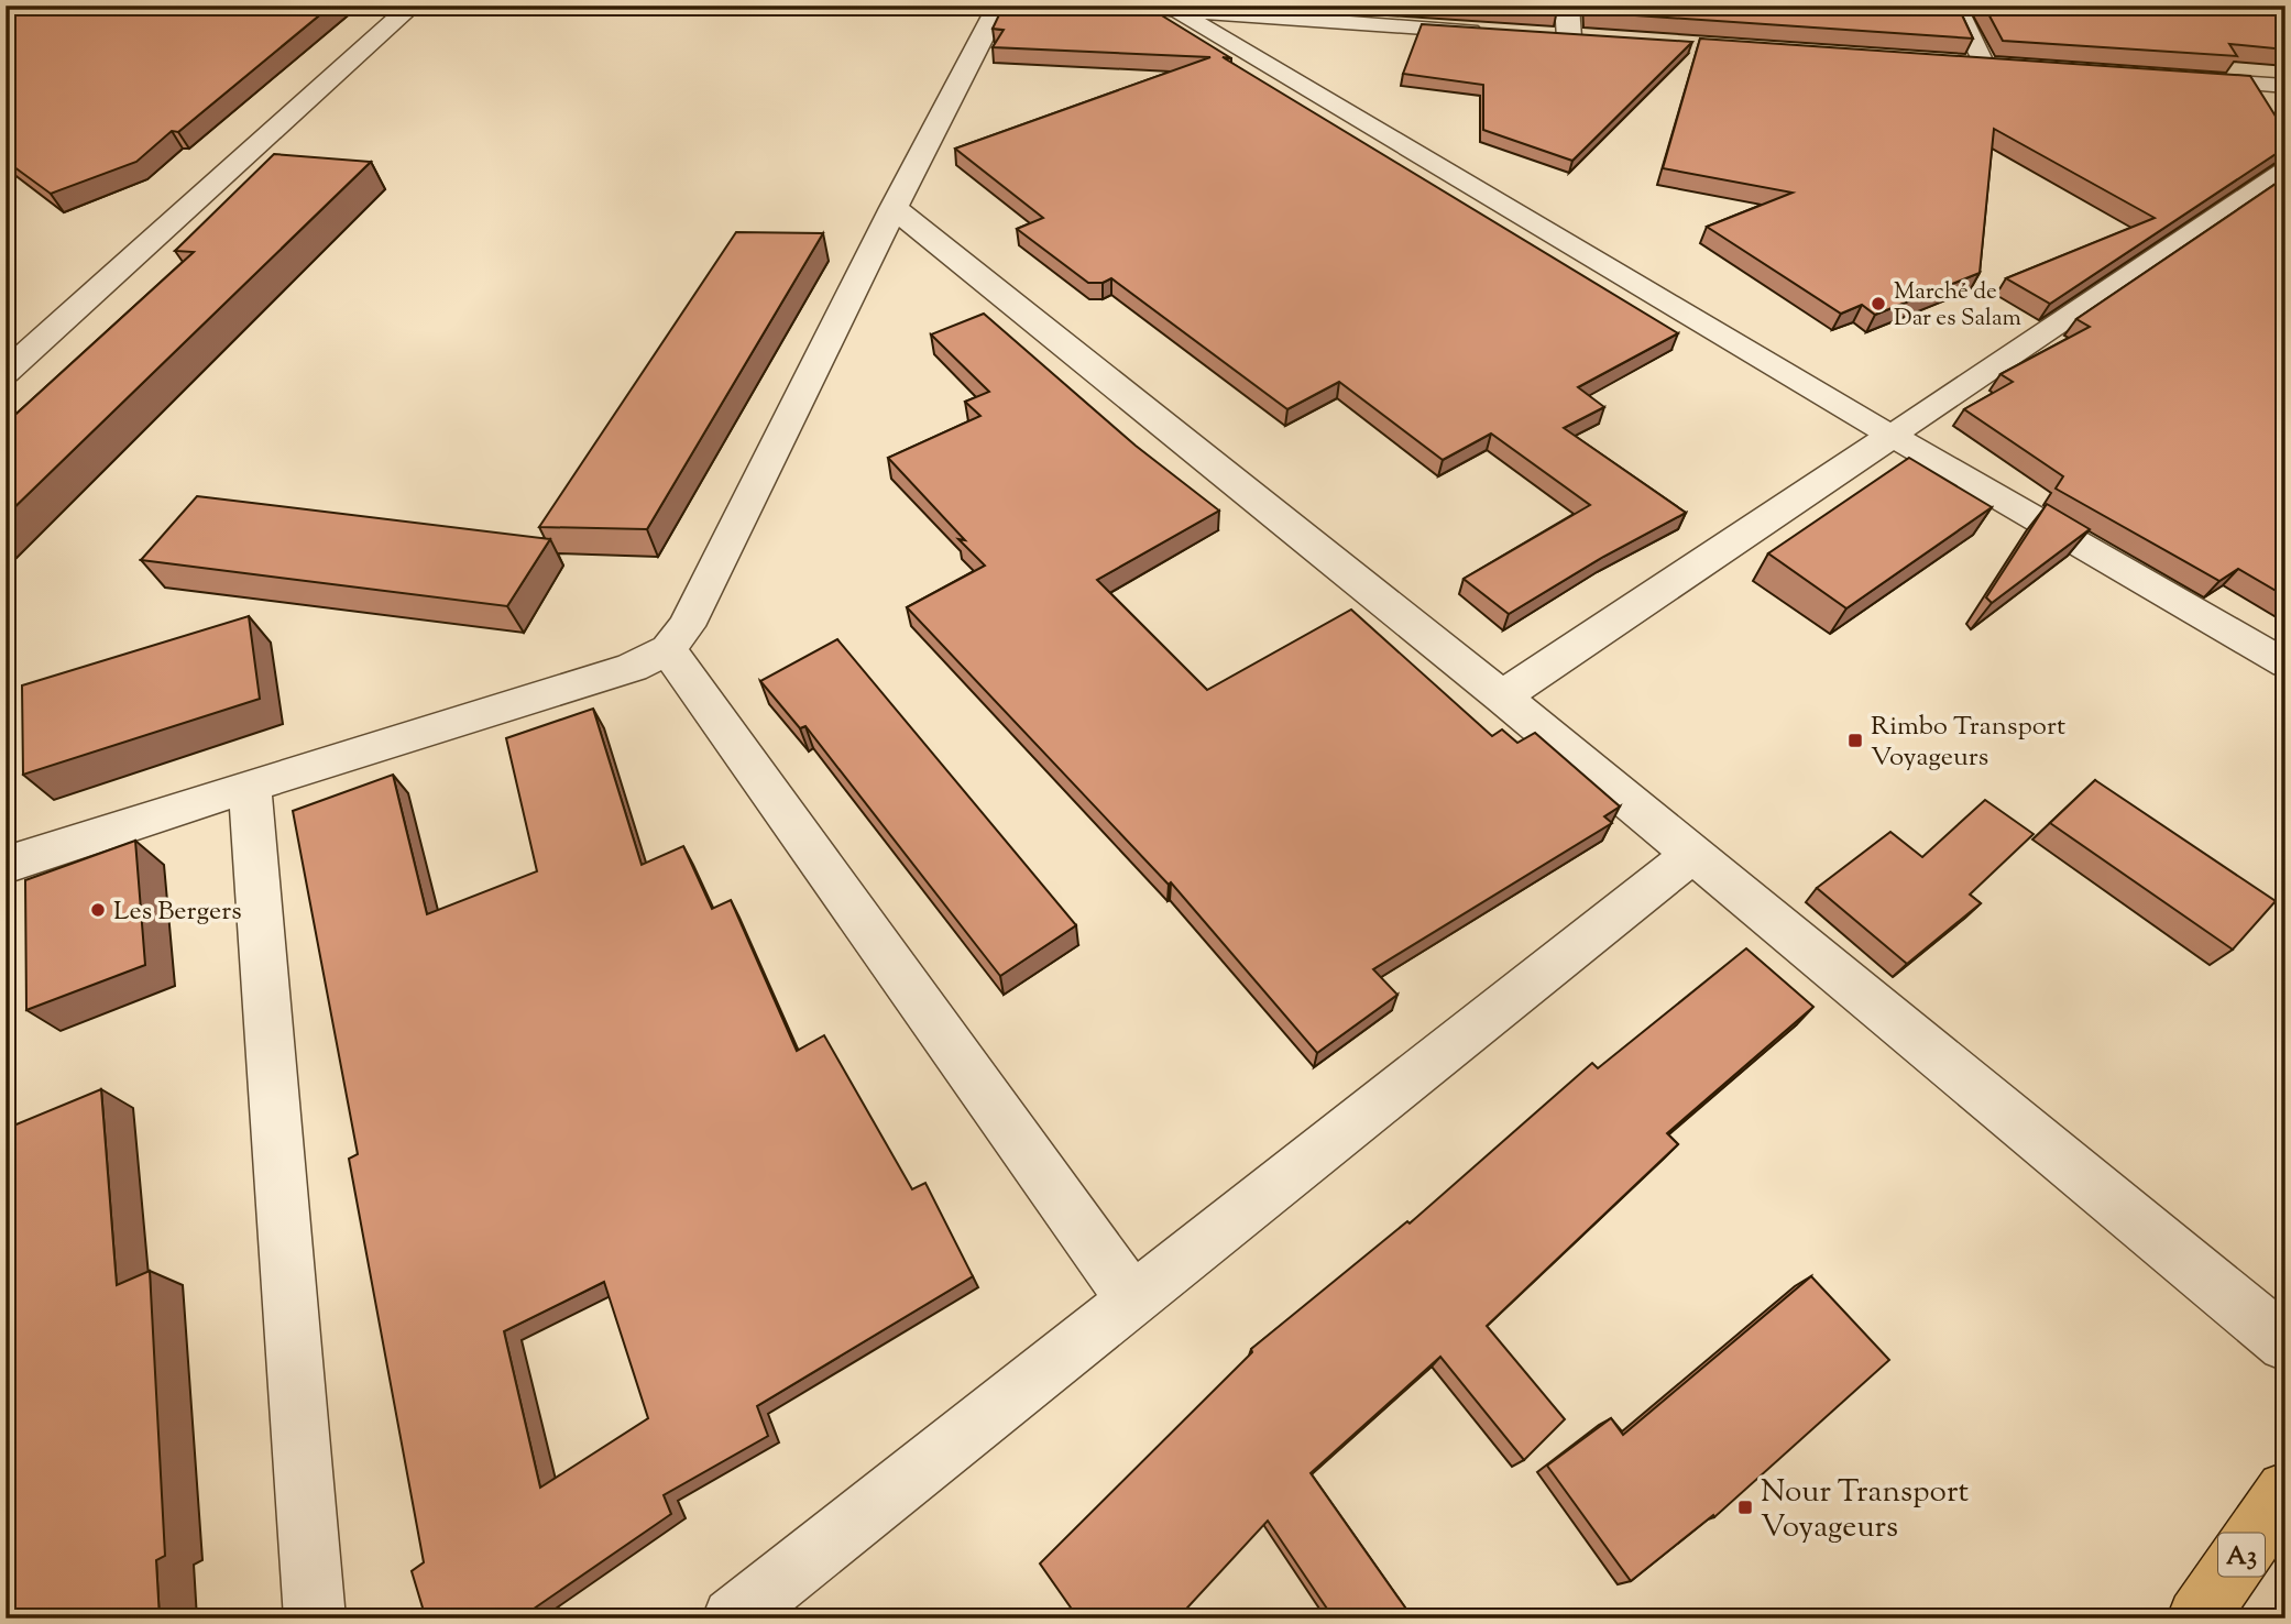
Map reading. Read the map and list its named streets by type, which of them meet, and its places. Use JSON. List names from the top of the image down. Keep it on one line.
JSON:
{"streets":{"highway":["A3"]},"places":{"other":["Marché de Dar es Salam","Les Bergers"],"transit":["Rimbo Transport Voyageurs","Nour Transport Voyageurs"]}}
